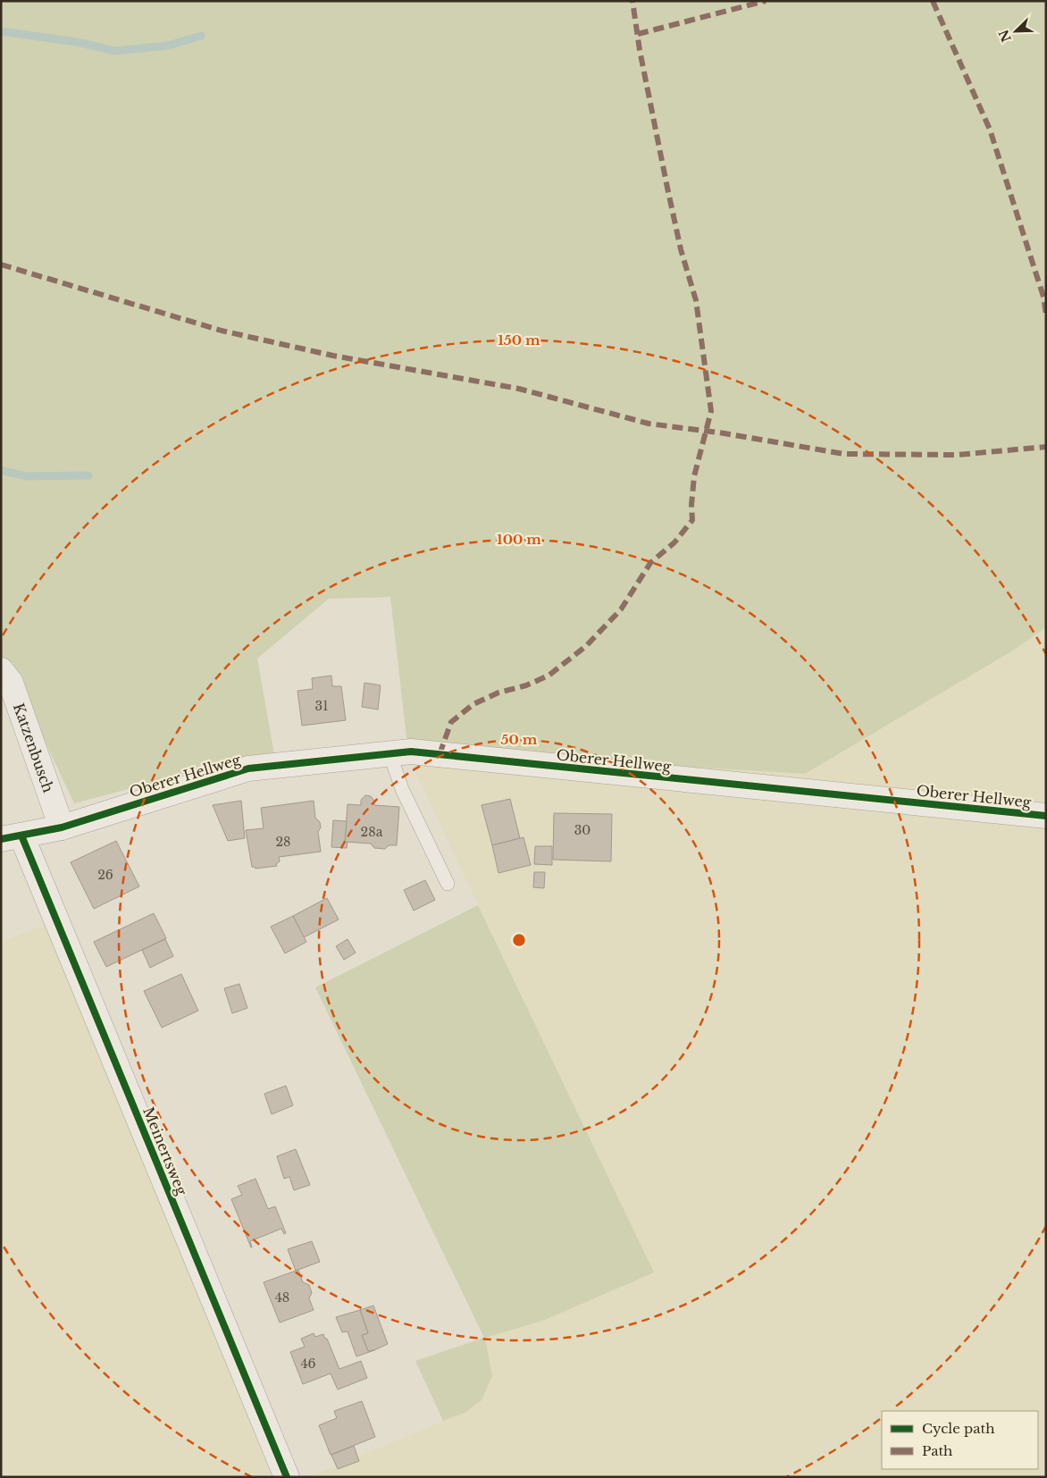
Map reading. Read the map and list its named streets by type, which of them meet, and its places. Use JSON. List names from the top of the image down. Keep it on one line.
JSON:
{"streets":{"street":["Katzenbusch","Oberer Hellweg","Meinertsweg"]},"crossings":[["Katzenbusch","Oberer Hellweg"],["Oberer Hellweg","Meinertsweg"]],"house_numbers":["31","30","28a","28","26","48","46"],"legend":["Cycle path","Path"],"north":"bottom left","rings":["150 m","100 m","50 m"]}
